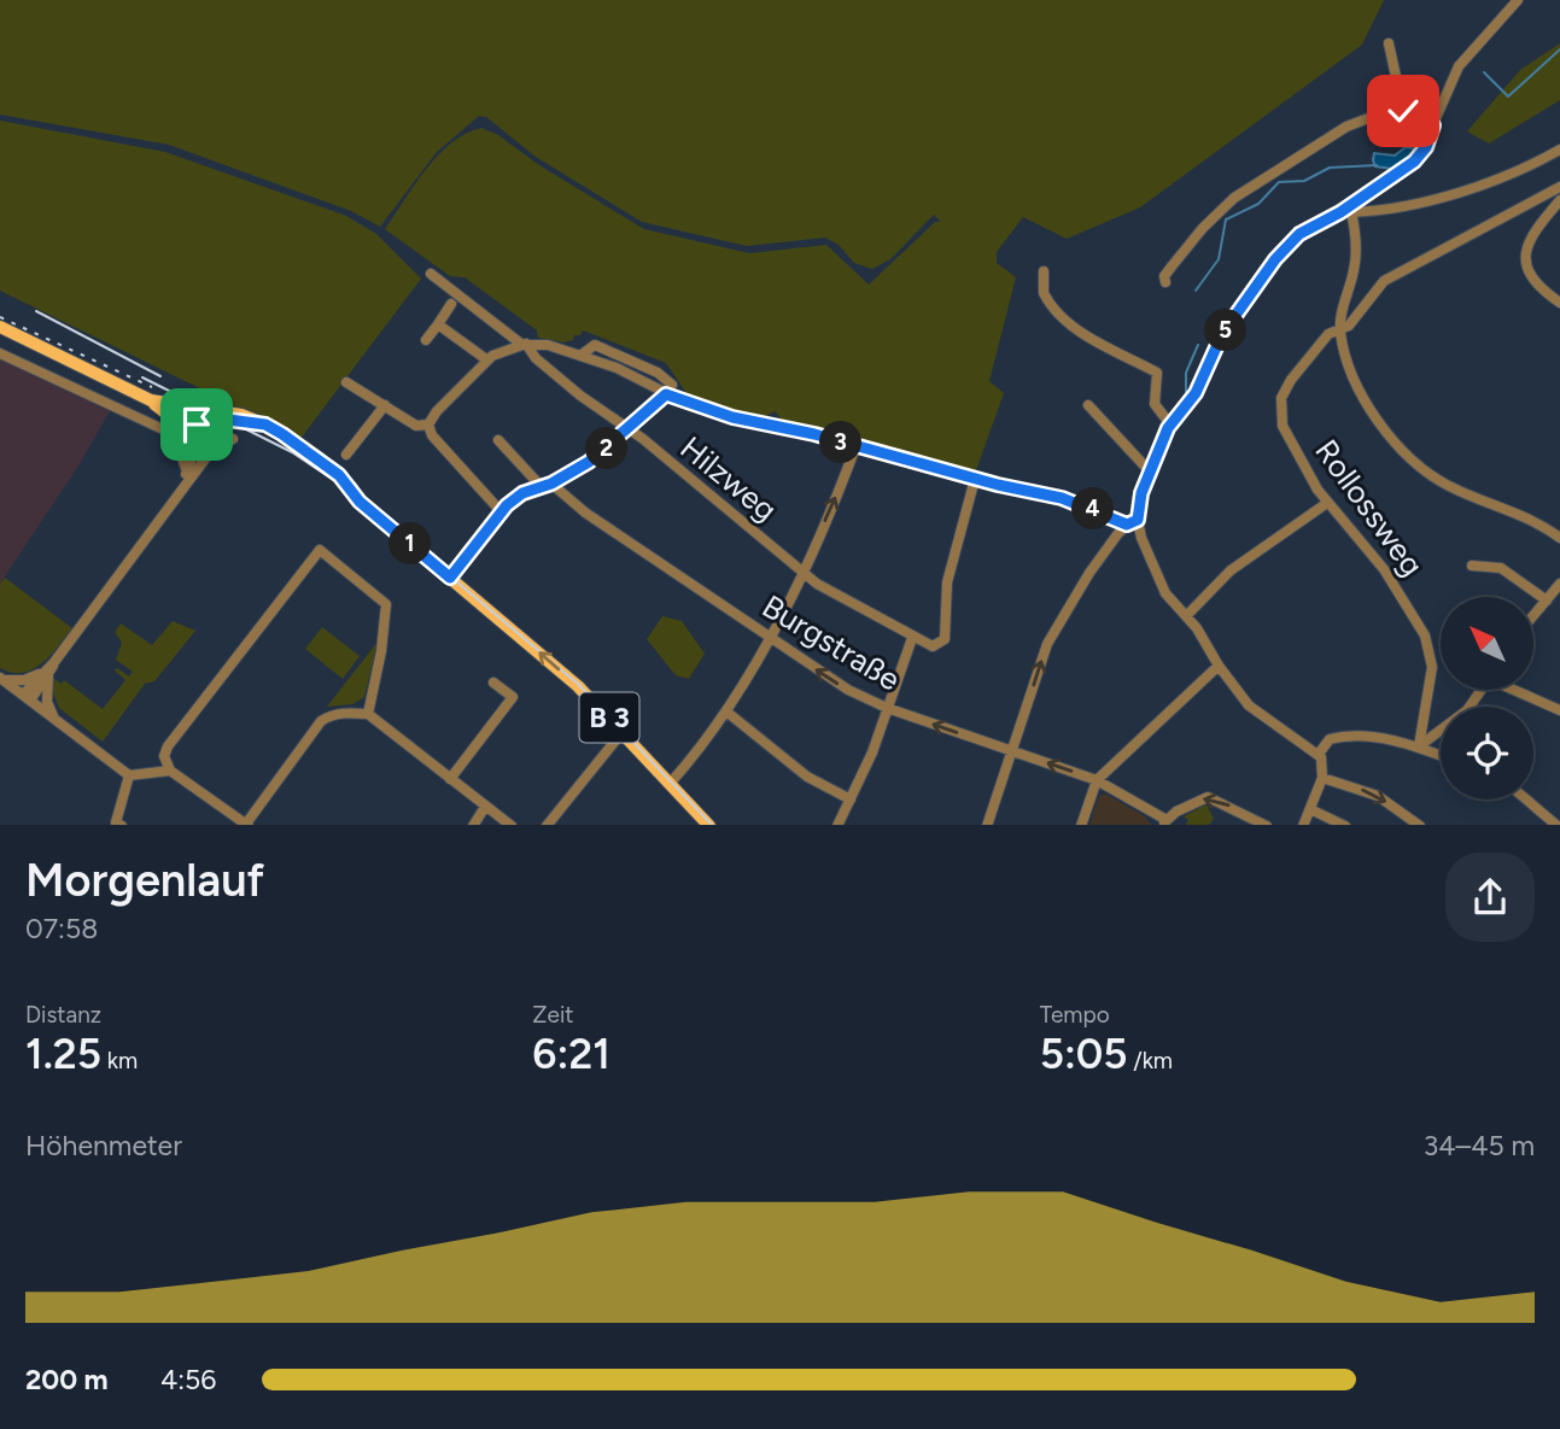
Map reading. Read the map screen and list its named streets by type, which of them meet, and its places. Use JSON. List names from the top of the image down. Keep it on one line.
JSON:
{"streets":{"main road":["B 3"],"street":["Hilzweg","Rollossweg","Burgstraße"]},"one_way":["Burgstraße"],"north":"top left","page":{"pins":["5","3","2","4","1"],"heading":["Morgenlauf","07:58"],"stats":[["Distanz","1.25 km"],["Zeit","6:21"],["Tempo","5:05 /km"]],"chart":["Höhenmeter","34–45 m"],"list":[{"name":"200 m","note":"4:56"}]}}
